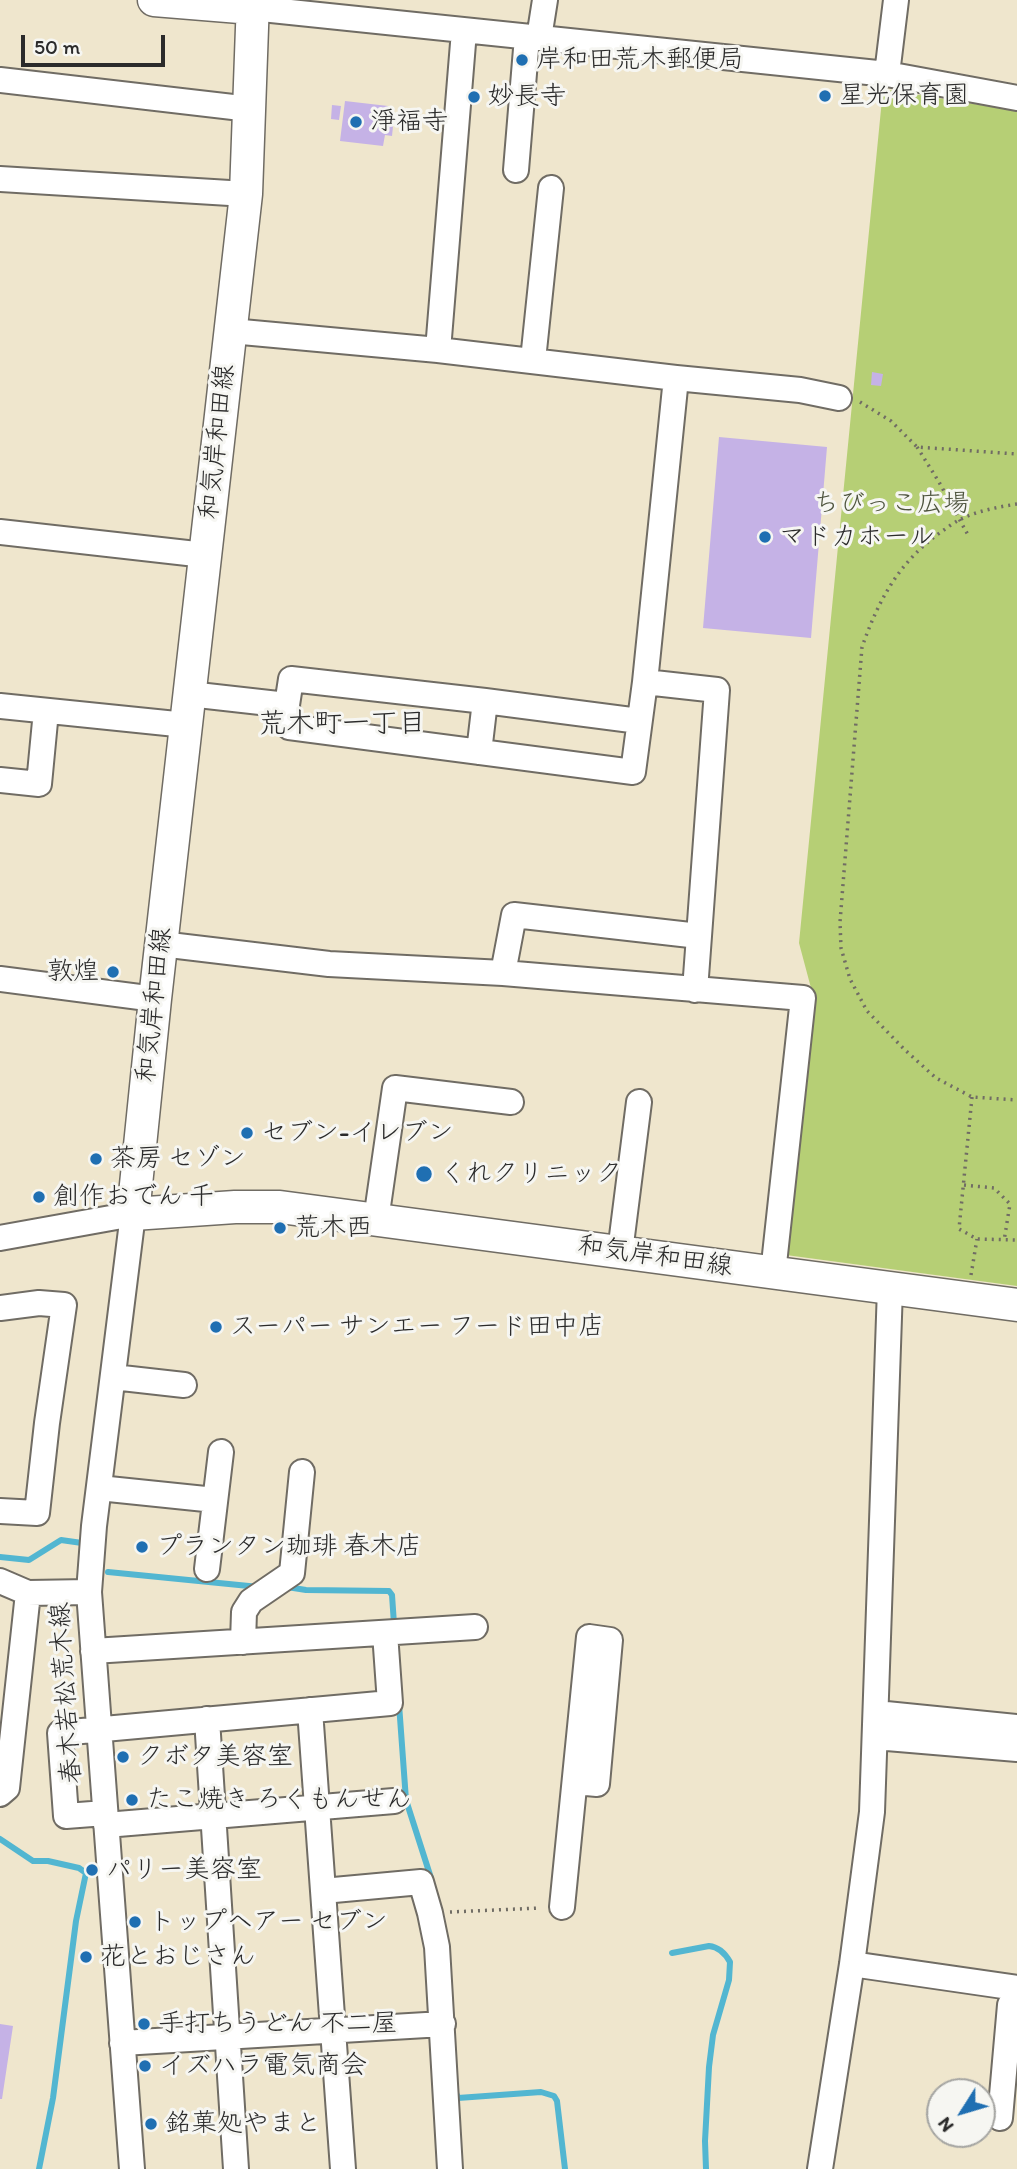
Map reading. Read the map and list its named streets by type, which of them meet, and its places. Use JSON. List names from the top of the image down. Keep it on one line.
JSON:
{"streets":{"main road":["和気岸和田線"],"street":["春木若松荒木線"]},"crossings":[["和気岸和田線","春木若松荒木線"]],"districts":["荒木町一丁目"],"parks":["ちびっこ広場"],"places":["岸和田荒木郵便局","星光保育園","妙長寺","淨福寺","マドカホール","敦煌","セブン-イレブン","茶房 セゾン","くれクリニック","創作おでん 千","荒木西","スーパー サンエー フード田中店","プランタン珈琲 春木店","クボタ美容室","たこ焼き ろくもんせん","パリー美容室","トップヘアー セブン","花とおじさん","手打ちうどん 不二屋","イズハラ電気商会","銘菓処やまと"],"scale_bar":"50 m","north":"bottom left"}
